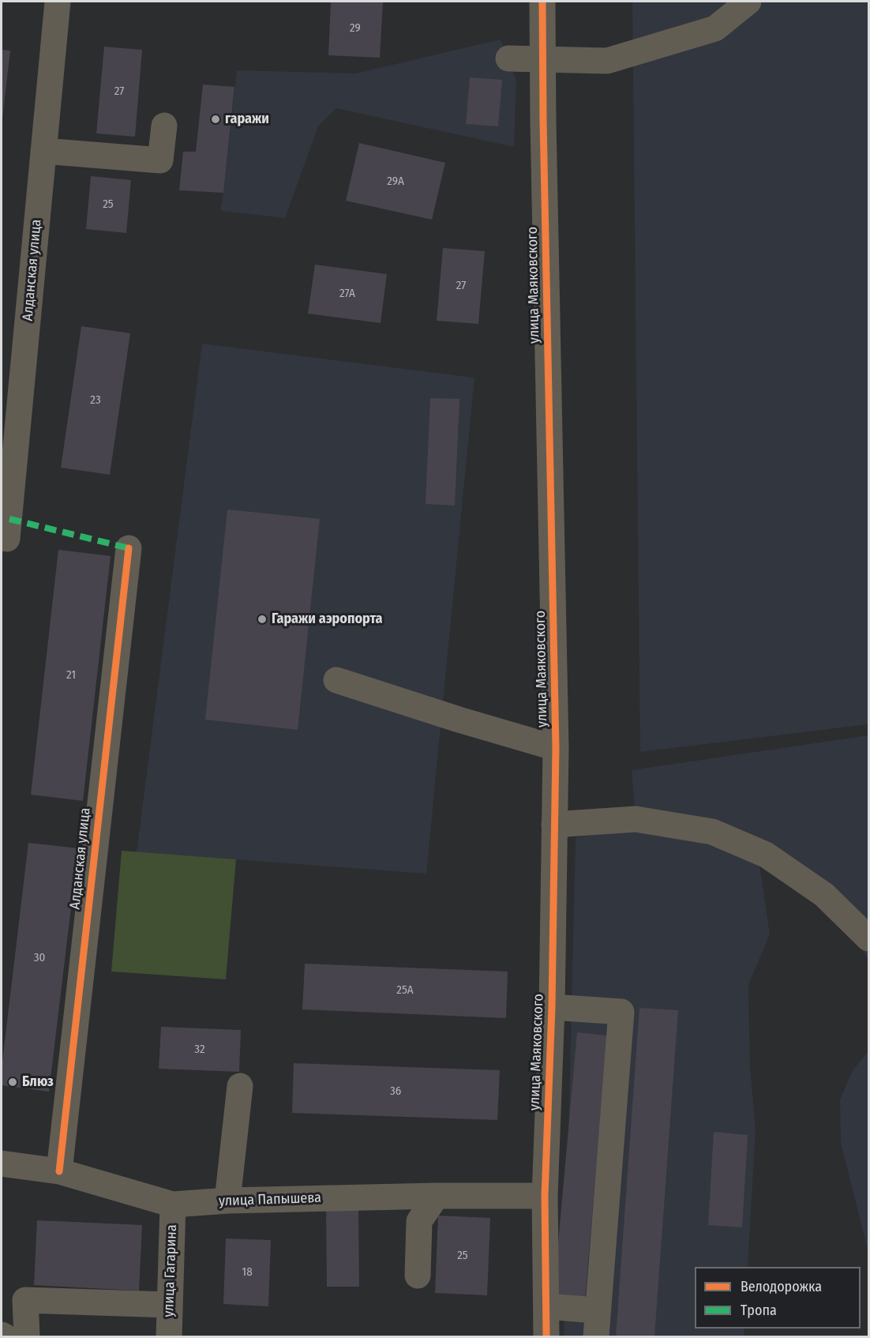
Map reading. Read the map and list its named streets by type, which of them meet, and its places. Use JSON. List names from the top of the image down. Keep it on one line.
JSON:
{"streets":{"street":["Алданская улица","улица Маяковского","улица Папышева","улица Гагарина"]},"crossings":[["Алданская улица","улица Папышева"],["улица Маяковского","улица Папышева"],["улица Папышева","улица Гагарина"]],"places":["гаражи","Гаражи аэропорта","Блюз"],"house_numbers":["29","27","29А","25","27","27А","23","21","30","25А","32","36","25","18"],"legend":["Велодорожка","Тропа"]}
